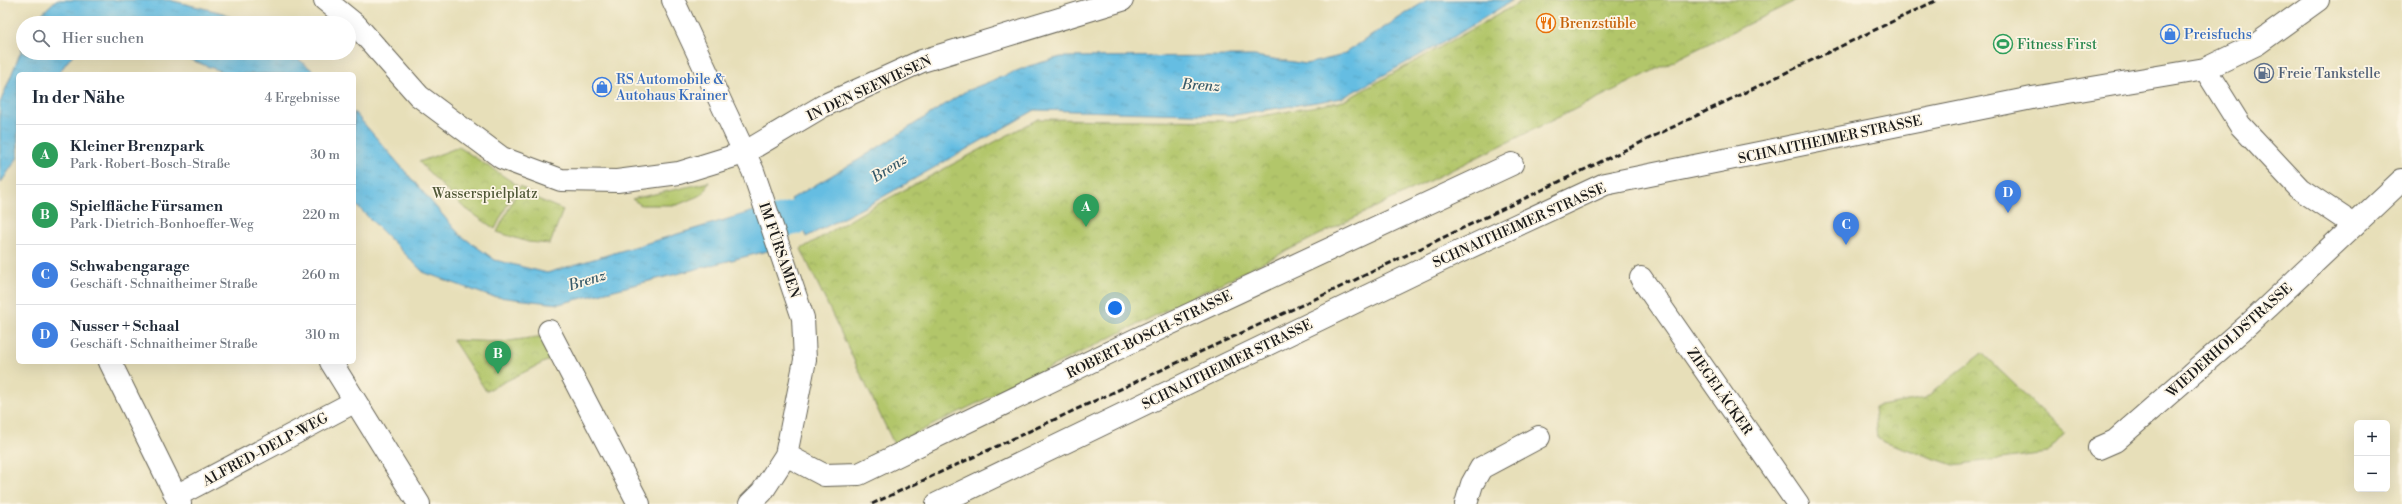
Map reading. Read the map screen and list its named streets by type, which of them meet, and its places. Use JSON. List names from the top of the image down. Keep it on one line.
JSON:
{"streets":{"street":["IN DEN SEEWIESEN","SCHNAITHEIMER STRASSE","IM FÜRSAMEN","ROBERT-BOSCH-STRASSE","WIEDERHOLDSTRASSE","ZIEGELÄCKER","ALFRED-DELP-WEG"]},"crossings":[["IN DEN SEEWIESEN","IM FÜRSAMEN"],["IM FÜRSAMEN","ROBERT-BOSCH-STRASSE"]],"water":["Brenz"],"parks":["Wasserspielplatz"],"places":{"restaurant":["Brenzstüble"],"shop":["Preisfuchs","RS Automobile & Autohaus Krainer"],"sports":["Fitness First"],"fuel station":["Freie Tankstelle"]},"page":{"search":"Hier suchen","heading":["In der Nähe","4 Ergebnisse"],"list":[{"mark":"A","name":"Kleiner Brenzpark","note":"Park · Robert-Bosch-Straße","value":"30 m"},{"mark":"B","name":"Spielfläche Fürsamen","note":"Park · Dietrich-Bonhoeffer-Weg","value":"220 m"},{"mark":"C","name":"Schwabengarage","note":"Geschäft · Schnaitheimer Straße","value":"260 m"},{"mark":"D","name":"Nusser + Schaal","note":"Geschäft · Schnaitheimer Straße","value":"310 m"}],"pins":["D","A","C","B"],"map_buttons":["+","−"]}}
